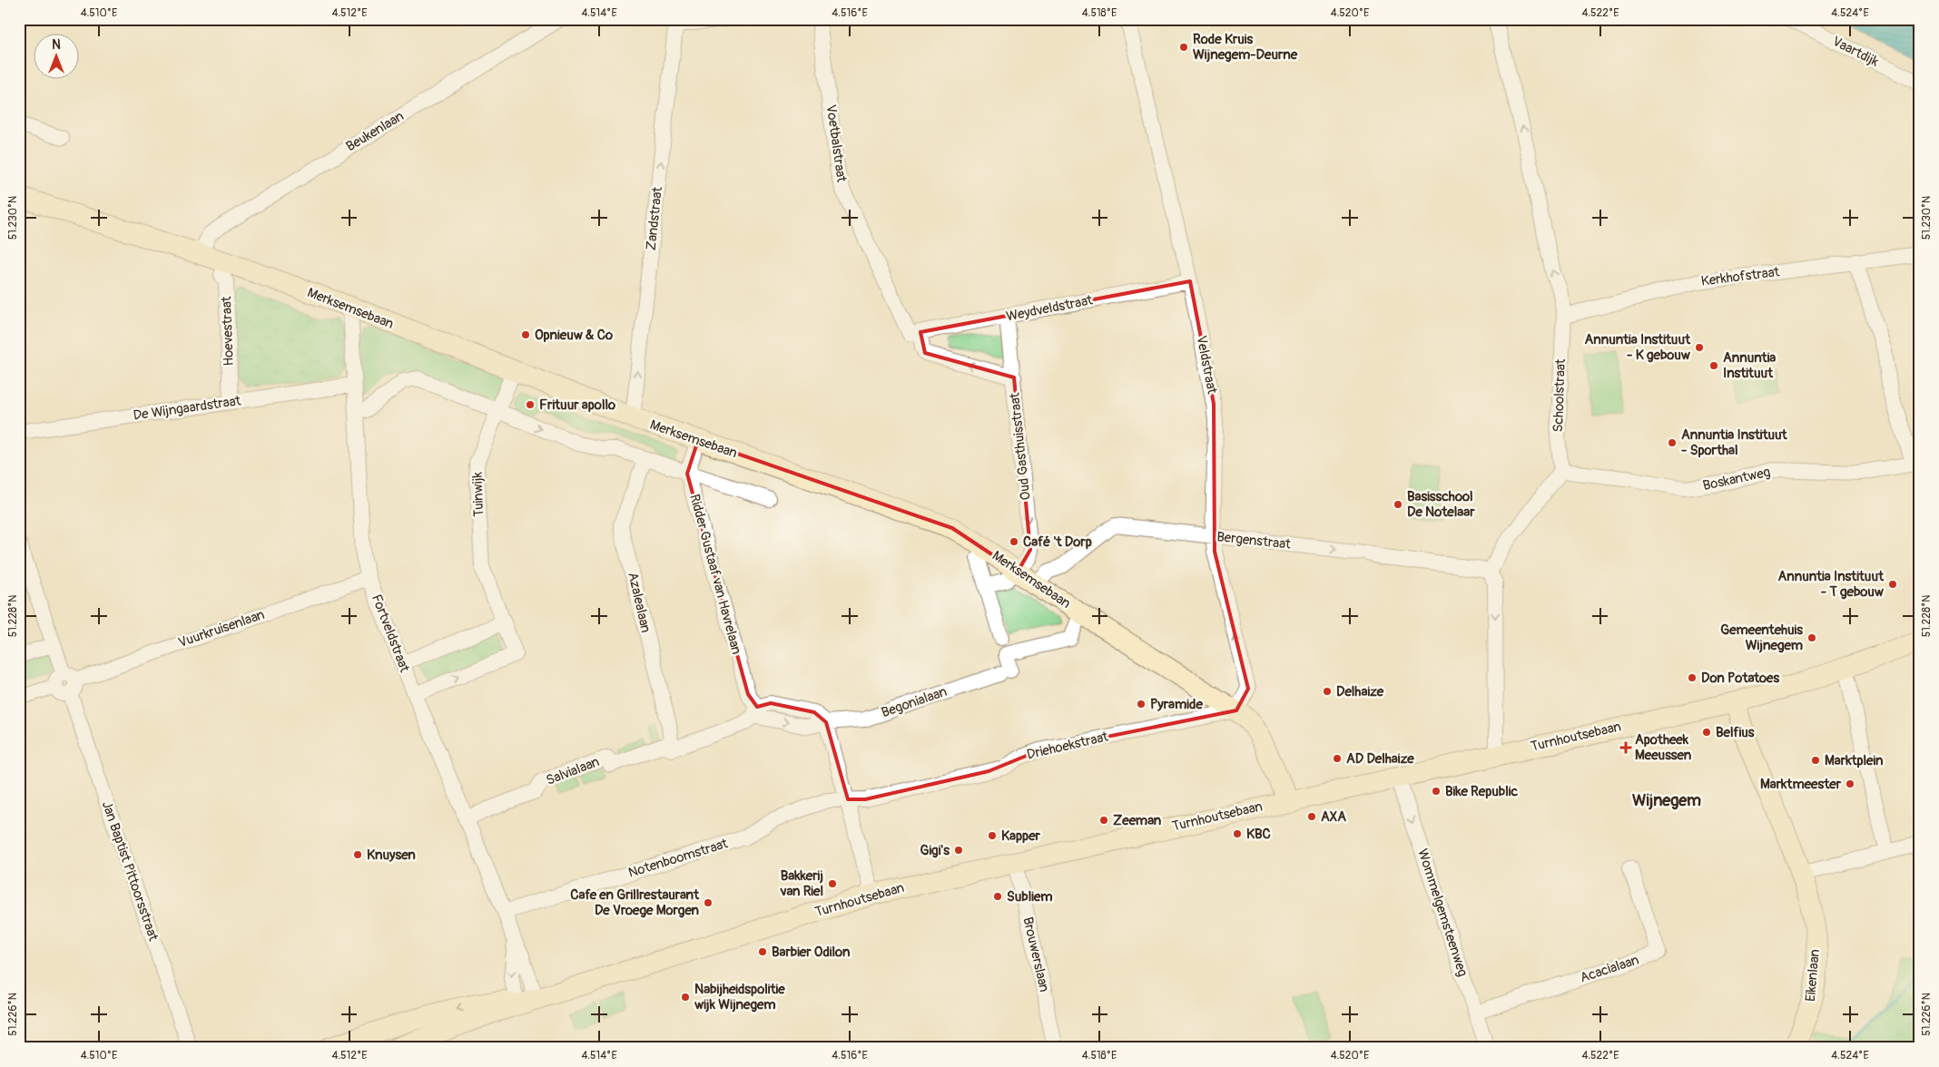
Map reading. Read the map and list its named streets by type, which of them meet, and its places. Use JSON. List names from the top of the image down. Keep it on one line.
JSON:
{"streets":{"main road":["Merksemsebaan","Turnhoutsebaan","Eikenlaan"],"street":["Vaartdijk","Beukenlaan","Voetbalstraat","Zandstraat","Kerkhofstraat","Weydveldstraat","Hoevestraat","Veldstraat","Schoolstraat","De Wijngaardstraat","Oud Gasthuisstraat","Boskantweg","Tuinwijk","Bergenstraat","Ridder Gustaaf van Havrelaan","Azalealaan","Vuurkruisenlaan","Fortveldstraat","Begonialaan","Driehoekstraat","Salvialaan","Notenboomstraat","Jan Baptist Pittoorsstraat","Wommelgemsteenweg","Brouwerslaan","Acacialaan"]},"crossings":[["Beukenlaan","Merksemsebaan"],["Voetbalstraat","Weydveldstraat"],["Voetbalstraat","Oud Gasthuisstraat"],["Zandstraat","Merksemsebaan"],["Kerkhofstraat","Schoolstraat"],["Kerkhofstraat","Boskantweg"],["Merksemsebaan","Hoevestraat"],["Merksemsebaan","Veldstraat"],["Merksemsebaan","Oud Gasthuisstraat"],["Merksemsebaan","Tuinwijk"],["Merksemsebaan","Bergenstraat"],["Merksemsebaan","Fortveldstraat"],["Merksemsebaan","Begonialaan"],["Merksemsebaan","Turnhoutsebaan"],["Merksemsebaan","Driehoekstraat"],["Weydveldstraat","Veldstraat"],["Weydveldstraat","Oud Gasthuisstraat"],["Hoevestraat","De Wijngaardstraat"],["Veldstraat","Bergenstraat"],["Veldstraat","Driehoekstraat"],["Schoolstraat","Boskantweg"],["De Wijngaardstraat","Fortveldstraat"],["Tuinwijk","Fortveldstraat"],["Ridder Gustaaf van Havrelaan","Salvialaan"],["Azalealaan","Salvialaan"],["Vuurkruisenlaan","Fortveldstraat"],["Vuurkruisenlaan","Jan Baptist Pittoorsstraat"],["Fortveldstraat","Turnhoutsebaan"],["Fortveldstraat","Salvialaan"],["Fortveldstraat","Notenboomstraat"],["Turnhoutsebaan","Wommelgemsteenweg"],["Turnhoutsebaan","Brouwerslaan"],["Driehoekstraat","Notenboomstraat"],["Wommelgemsteenweg","Acacialaan"]],"one_way":["Zandstraat","Schoolstraat","Oud Gasthuisstraat","Bergenstraat","Wommelgemsteenweg"],"districts":["Wijnegem"],"places":{"other":["Rode Kruis Wijnegem-Deurne","Opnieuw & Co","Annuntia Instituut - K gebouw","Annuntia Instituut","Frituur apollo","Annuntia Instituut - Sporthal","Basisschool De Notelaar","Café 't Dorp","Annuntia Instituut - T gebouw","Gemeentehuis Wijnegem","Don Potatoes","Delhaize","Pyramide","Belfius","AD Delhaize","Marktplein","Marktmeester","Bike Republic","AXA","Zeeman","KBC","Kapper","Gigi's","Knuysen","Bakkerij van Riel","Subliem","Cafe en Grillrestaurant De Vroege Morgen","Barbier Odilon","Nabijheidspolitie wijk Wijnegem"],"health":["Apotheek Meeussen"]},"north":"top","coordinates":["4.510°E","4.512°E","4.514°E","4.516°E","4.518°E","4.520°E","4.522°E","4.524°E","51.230°N","51.228°N","51.226°N"]}
